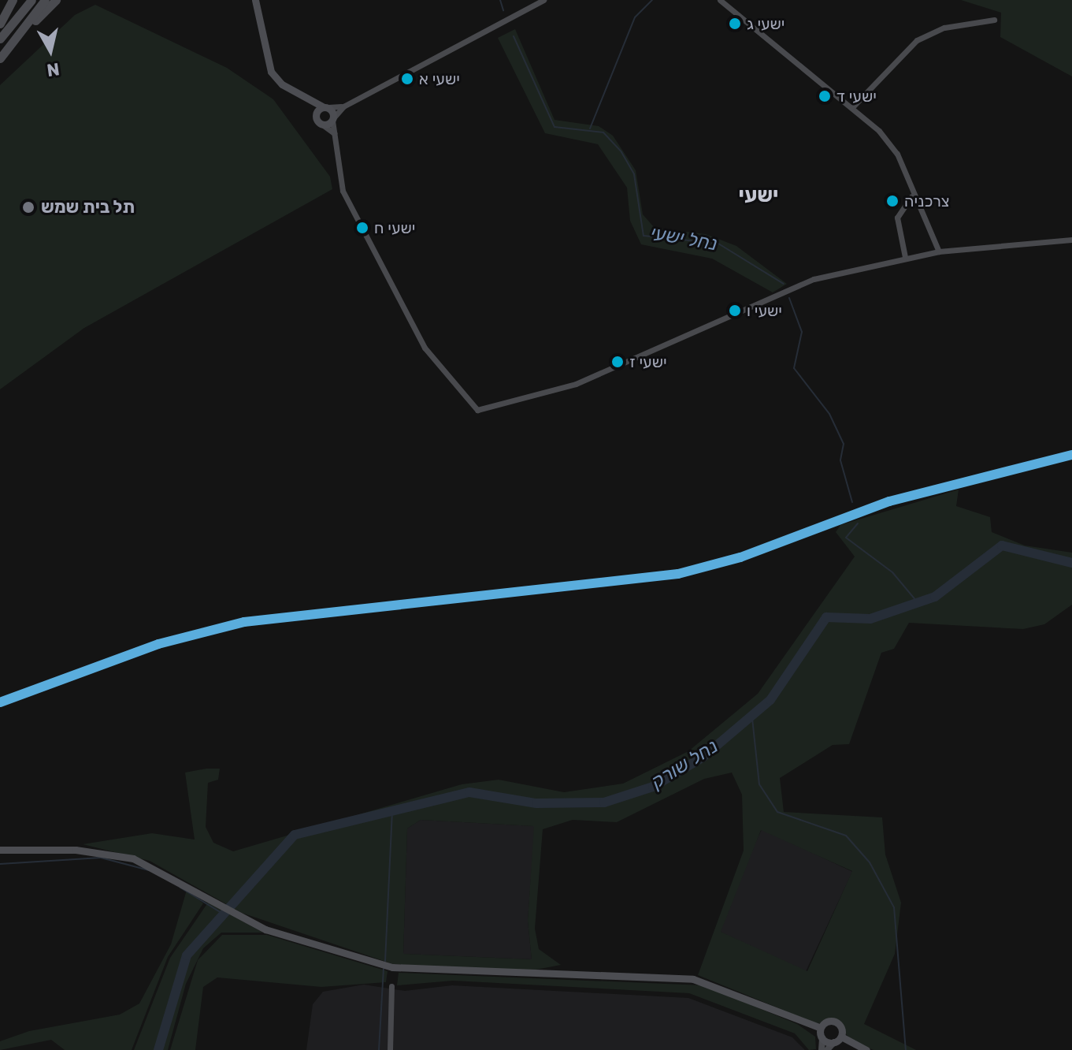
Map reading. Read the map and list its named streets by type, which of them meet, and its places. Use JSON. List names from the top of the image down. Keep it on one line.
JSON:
{"districts":["ישעי"],"water":["נחל ישעי","נחל שורק"],"places":["ישעי ג","ישעי א","ישעי ד","צרכניה","תל בית שמש","ישעי ח","ישעי ו","ישעי ז"],"north":"bottom"}
